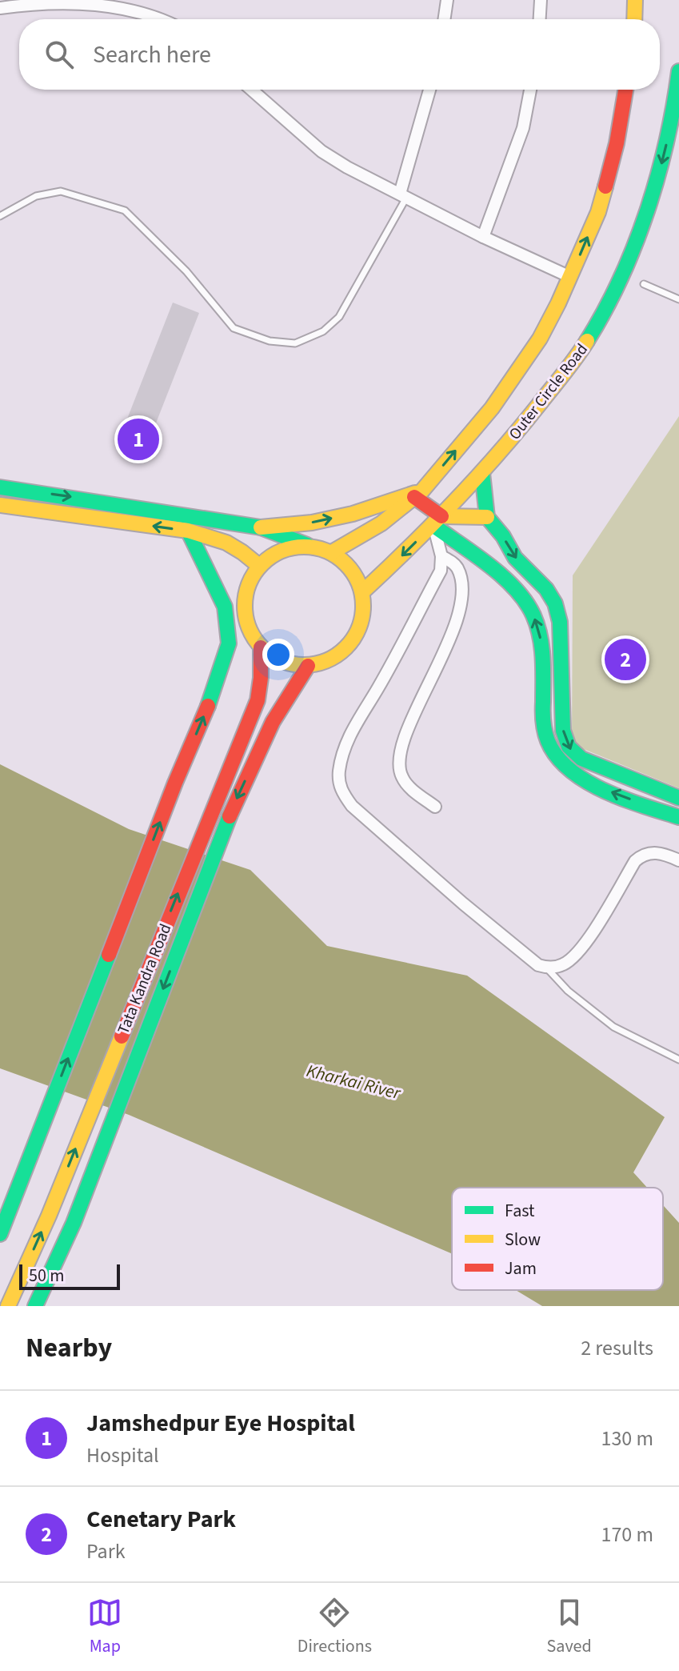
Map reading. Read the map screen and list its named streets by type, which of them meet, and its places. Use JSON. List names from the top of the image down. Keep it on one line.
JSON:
{"streets":{"main road":["Outer Circle Road","Tata Kandra Road"]},"crossings":[["Outer Circle Road","Tata Kandra Road"]],"water":["Kharkai River"],"legend":["Fast","Slow","Jam"],"scale_bar":"50 m","page":{"search":"Search here","pins":["1","2"],"scale":"50 m","heading":["Nearby","2 results"],"list":[{"mark":"1","name":"Jamshedpur Eye Hospital","note":"Hospital","value":"130 m"},{"mark":"2","name":"Cenetary Park","note":"Park","value":"170 m"}],"nav":["Map","Directions","Saved"]}}
